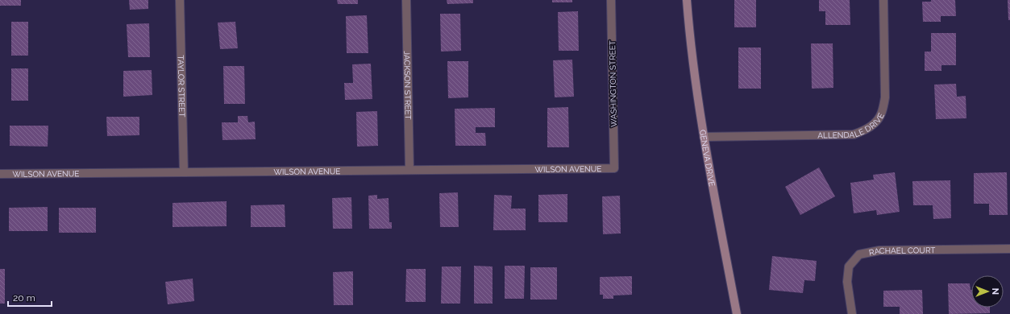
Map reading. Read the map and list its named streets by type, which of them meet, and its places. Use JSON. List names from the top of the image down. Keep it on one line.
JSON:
{"streets":{"main road":["GENEVA DRIVE"],"street":["WASHINGTON STREET","JACKSON STREET","TAYLOR STREET","ALLENDALE DRIVE","WILSON AVENUE","RACHAEL COURT"]},"crossings":[["WASHINGTON STREET","WILSON AVENUE"],["JACKSON STREET","WILSON AVENUE"],["TAYLOR STREET","WILSON AVENUE"],["ALLENDALE DRIVE","GENEVA DRIVE"]],"scale_bar":"20 m","north":"right"}
